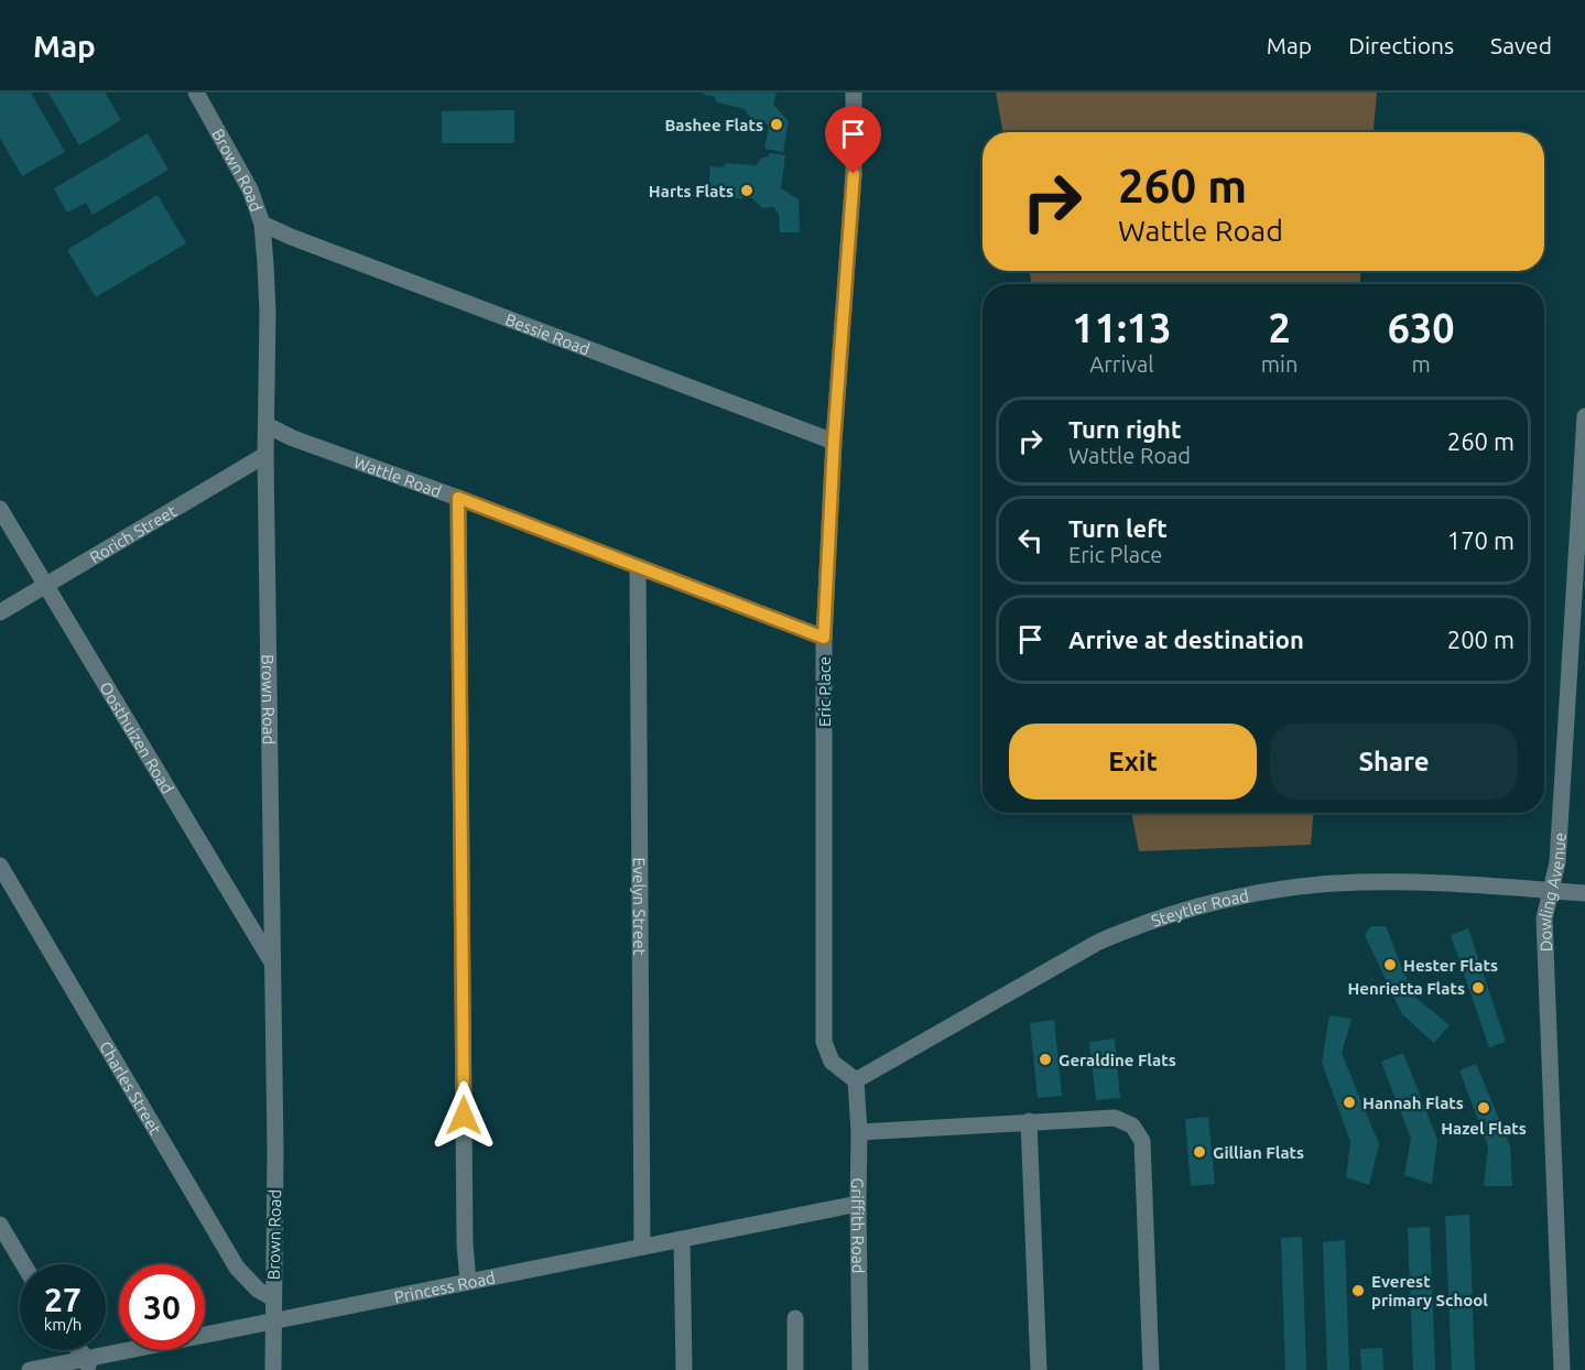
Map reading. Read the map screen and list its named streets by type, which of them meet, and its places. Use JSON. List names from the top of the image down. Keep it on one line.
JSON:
{"streets":{"street":["Brown Road","Bessie Road","Wattle Road","Rorich Street","Eric Place","Oosthuizen Road","Dowling Avenue","Evelyn Street","Steytler Road","Charles Street","Griffith Road","Princess Road"]},"crossings":[["Brown Road","Bessie Road"],["Brown Road","Wattle Road"],["Brown Road","Rorich Street"],["Brown Road","Oosthuizen Road"],["Brown Road","Charles Street"],["Brown Road","Princess Road"],["Bessie Road","Eric Place"],["Wattle Road","Eric Place"],["Wattle Road","Evelyn Street"],["Rorich Street","Oosthuizen Road"],["Eric Place","Steytler Road"],["Eric Place","Griffith Road"],["Dowling Avenue","Steytler Road"],["Evelyn Street","Princess Road"],["Steytler Road","Griffith Road"],["Griffith Road","Princess Road"]],"places":["Bashee Flats","Harts Flats","Hester Flats","Henrietta Flats","Geraldine Flats","Hannah Flats","Hazel Flats","Gillian Flats","Everest primary School"],"page":{"header":"Map","nav":["Map","Directions","Saved"],"turn":["260 m","Wattle Road"],"eta":["11:13","Arrival","2","min","630","m"],"list":[{"name":"Turn right","note":"Wattle Road","value":"260 m"},{"name":"Turn left","note":"Eric Place","value":"170 m"},{"name":"Arrive at destination","value":"200 m"}],"buttons":["Exit","Share"],"speed":"27 km/h","limit":"30"}}
